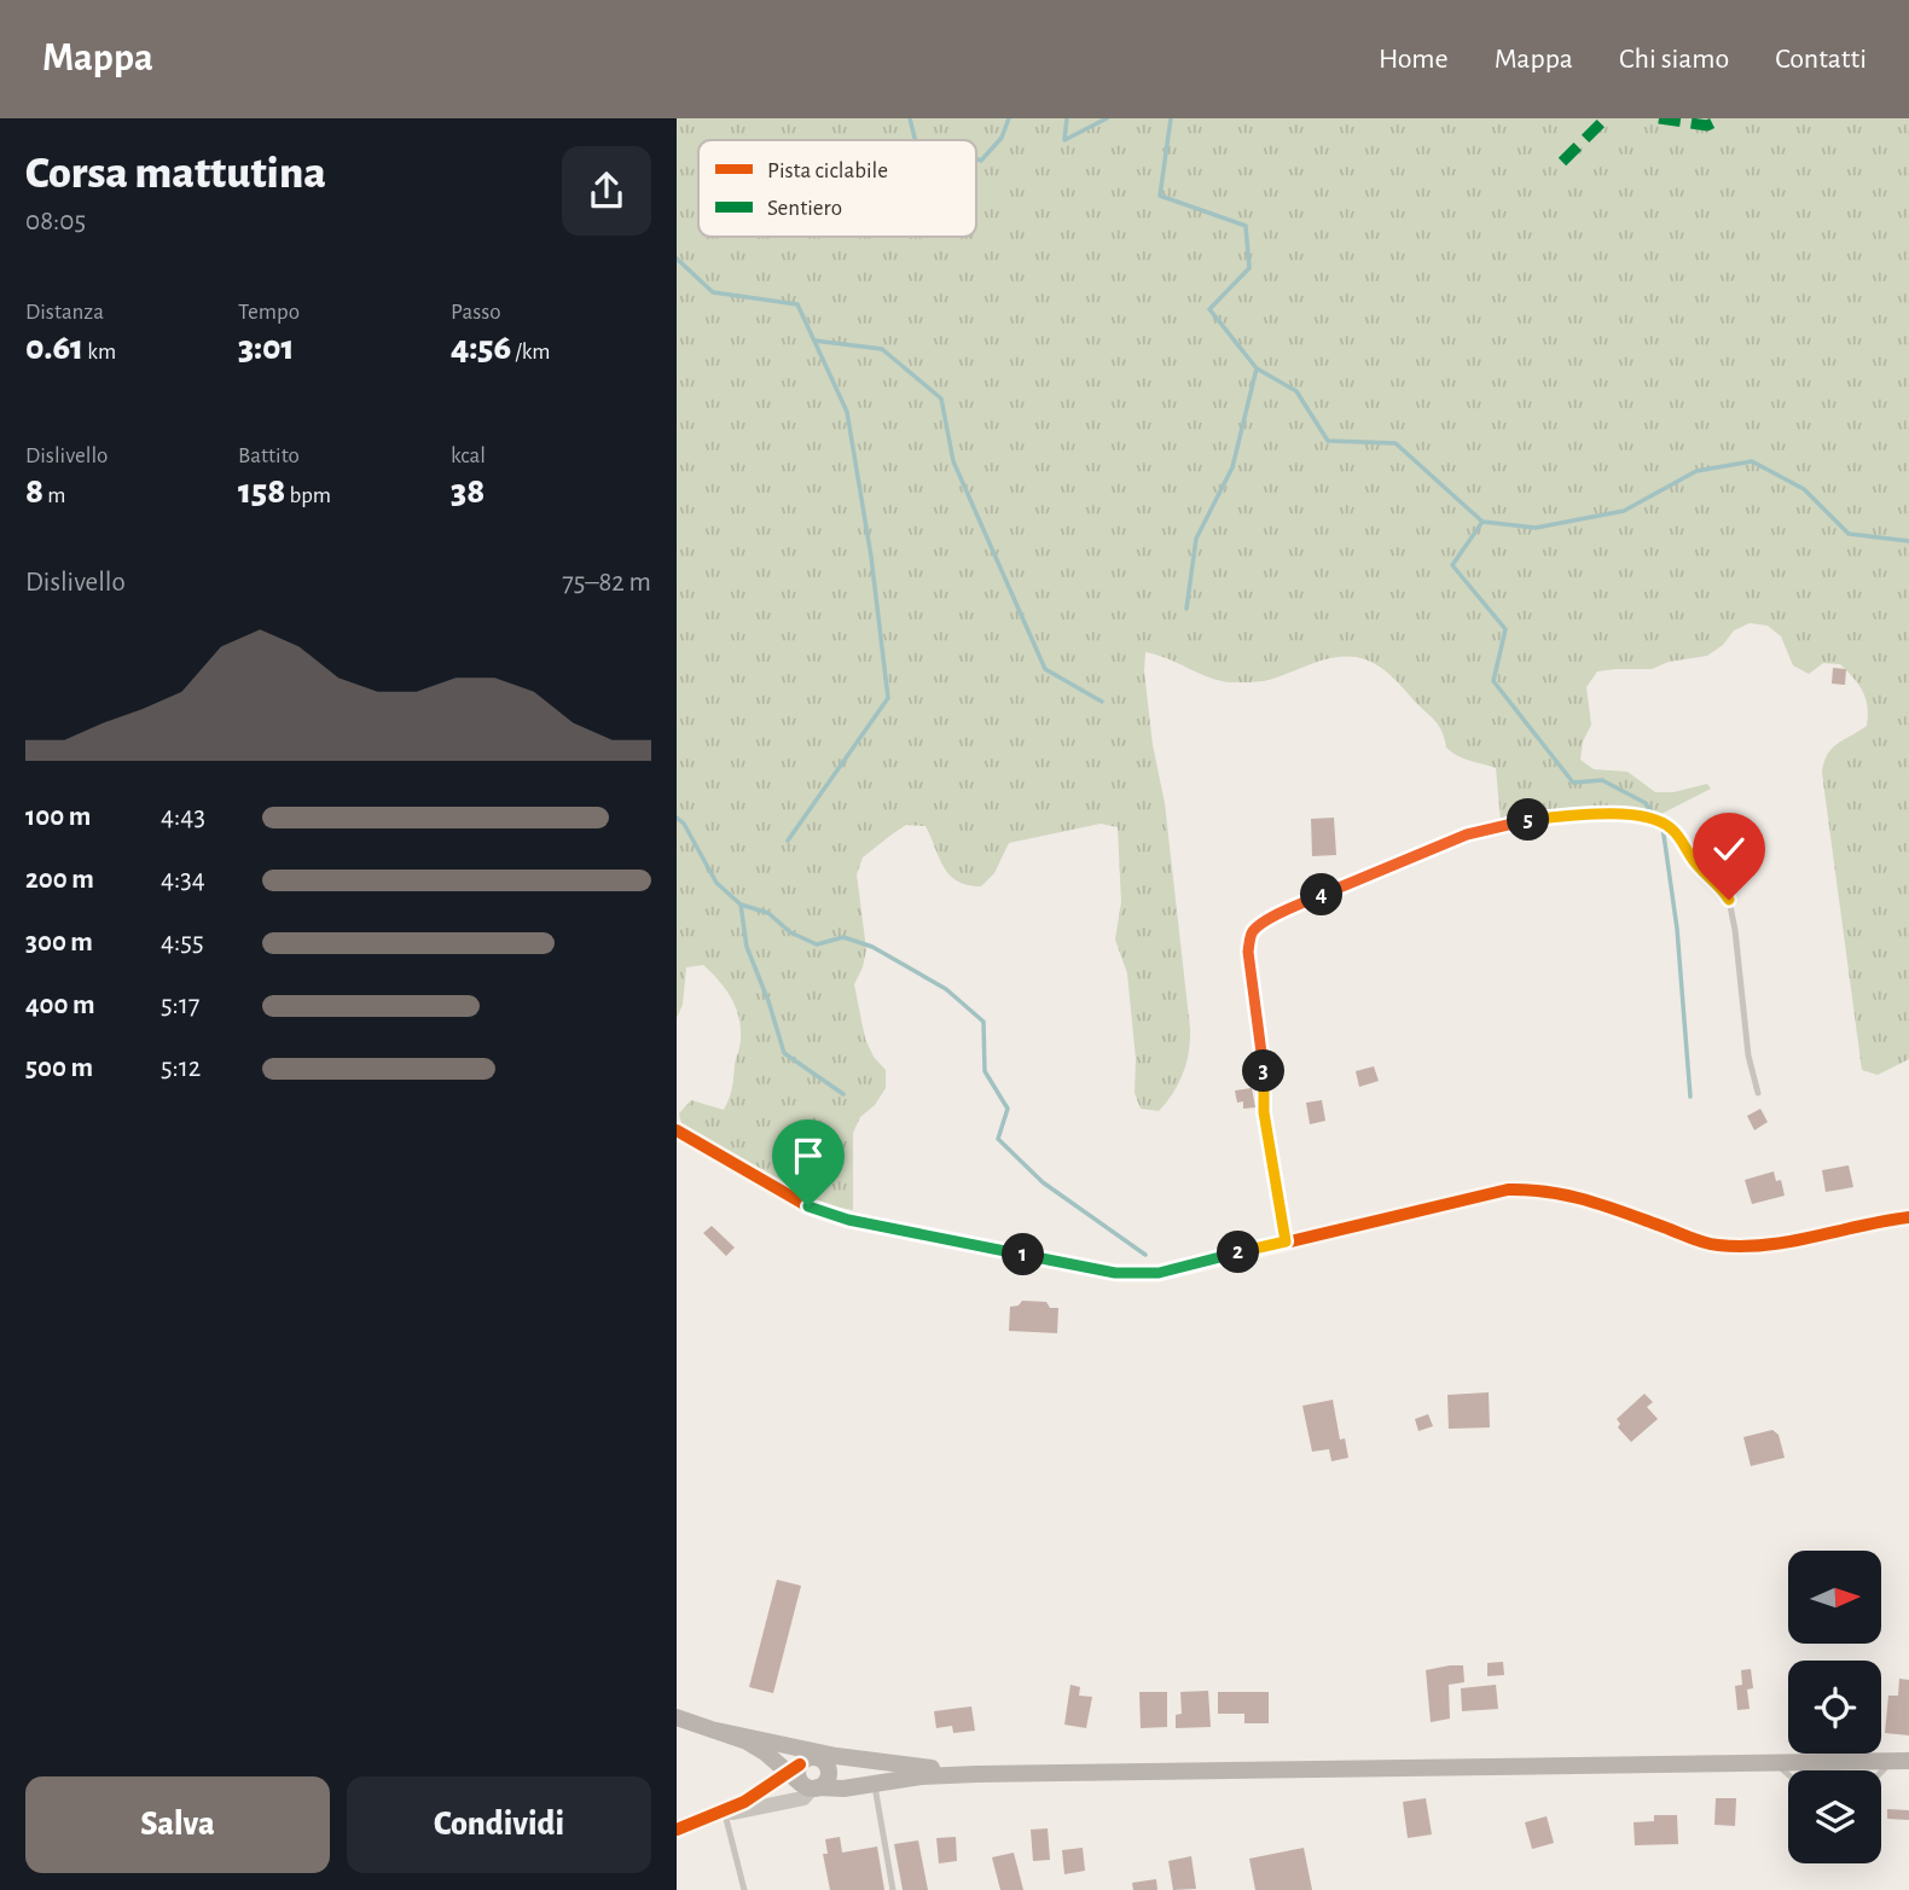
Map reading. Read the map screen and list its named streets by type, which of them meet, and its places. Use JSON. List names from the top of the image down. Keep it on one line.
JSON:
{"legend":["Pista ciclabile","Sentiero"],"north":"right","page":{"header":"Mappa","nav":["Home","Mappa","Chi siamo","Contatti"],"heading":["Corsa mattutina","08:05"],"stats":[["Distanza","0.61 km"],["Tempo","3:01"],["Passo","4:56 /km"],["Dislivello","8 m"],["Battito","158 bpm"],["kcal","38"]],"chart":["Dislivello","75–82 m"],"list":[{"name":"100 m","note":"4:43"},{"name":"200 m","note":"4:34"},{"name":"300 m","note":"4:55"},{"name":"400 m","note":"5:17"},{"name":"500 m","note":"5:12"}],"pins":["5","4","3","2","1"],"buttons":["Salva","Condividi"]}}
